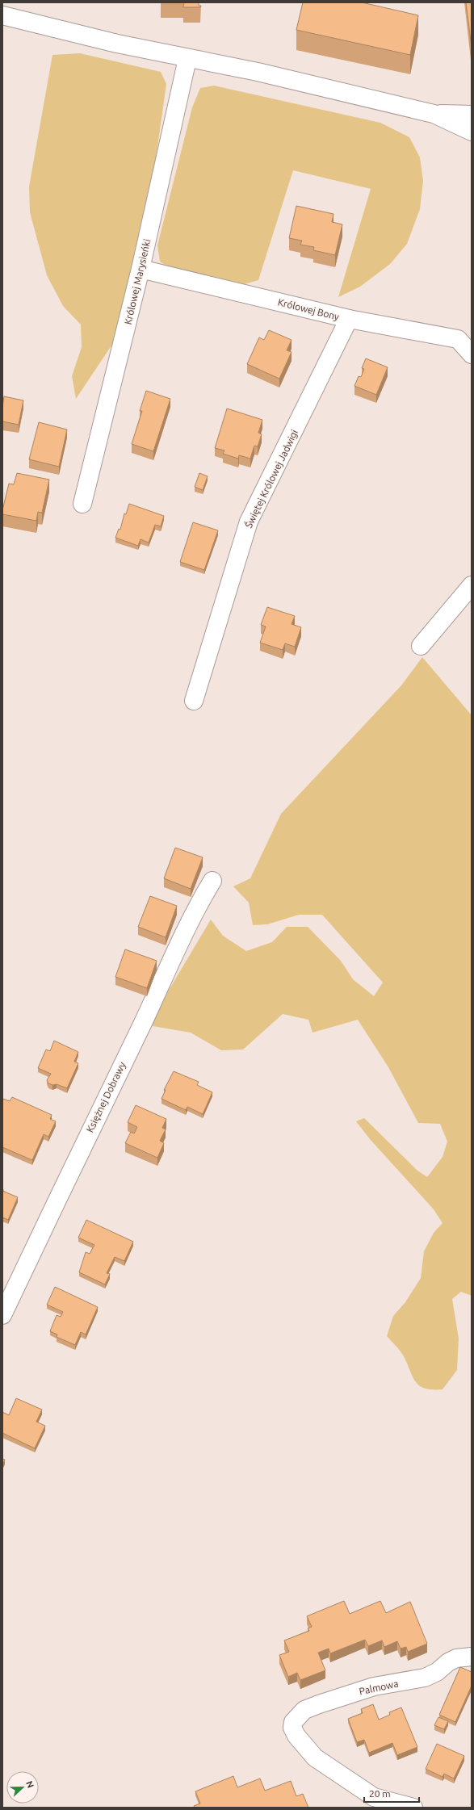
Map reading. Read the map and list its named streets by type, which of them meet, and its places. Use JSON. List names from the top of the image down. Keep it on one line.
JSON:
{"streets":{"street":["Królowej Marysieńki","Królowej Bony","Świętej Królowej Jadwigi","Księżnej Dobrawy","Palmowa"]},"crossings":[["Królowej Marysieńki","Królowej Bony"],["Królowej Bony","Świętej Królowej Jadwigi"]],"scale_bar":"20 m","north":"right"}
